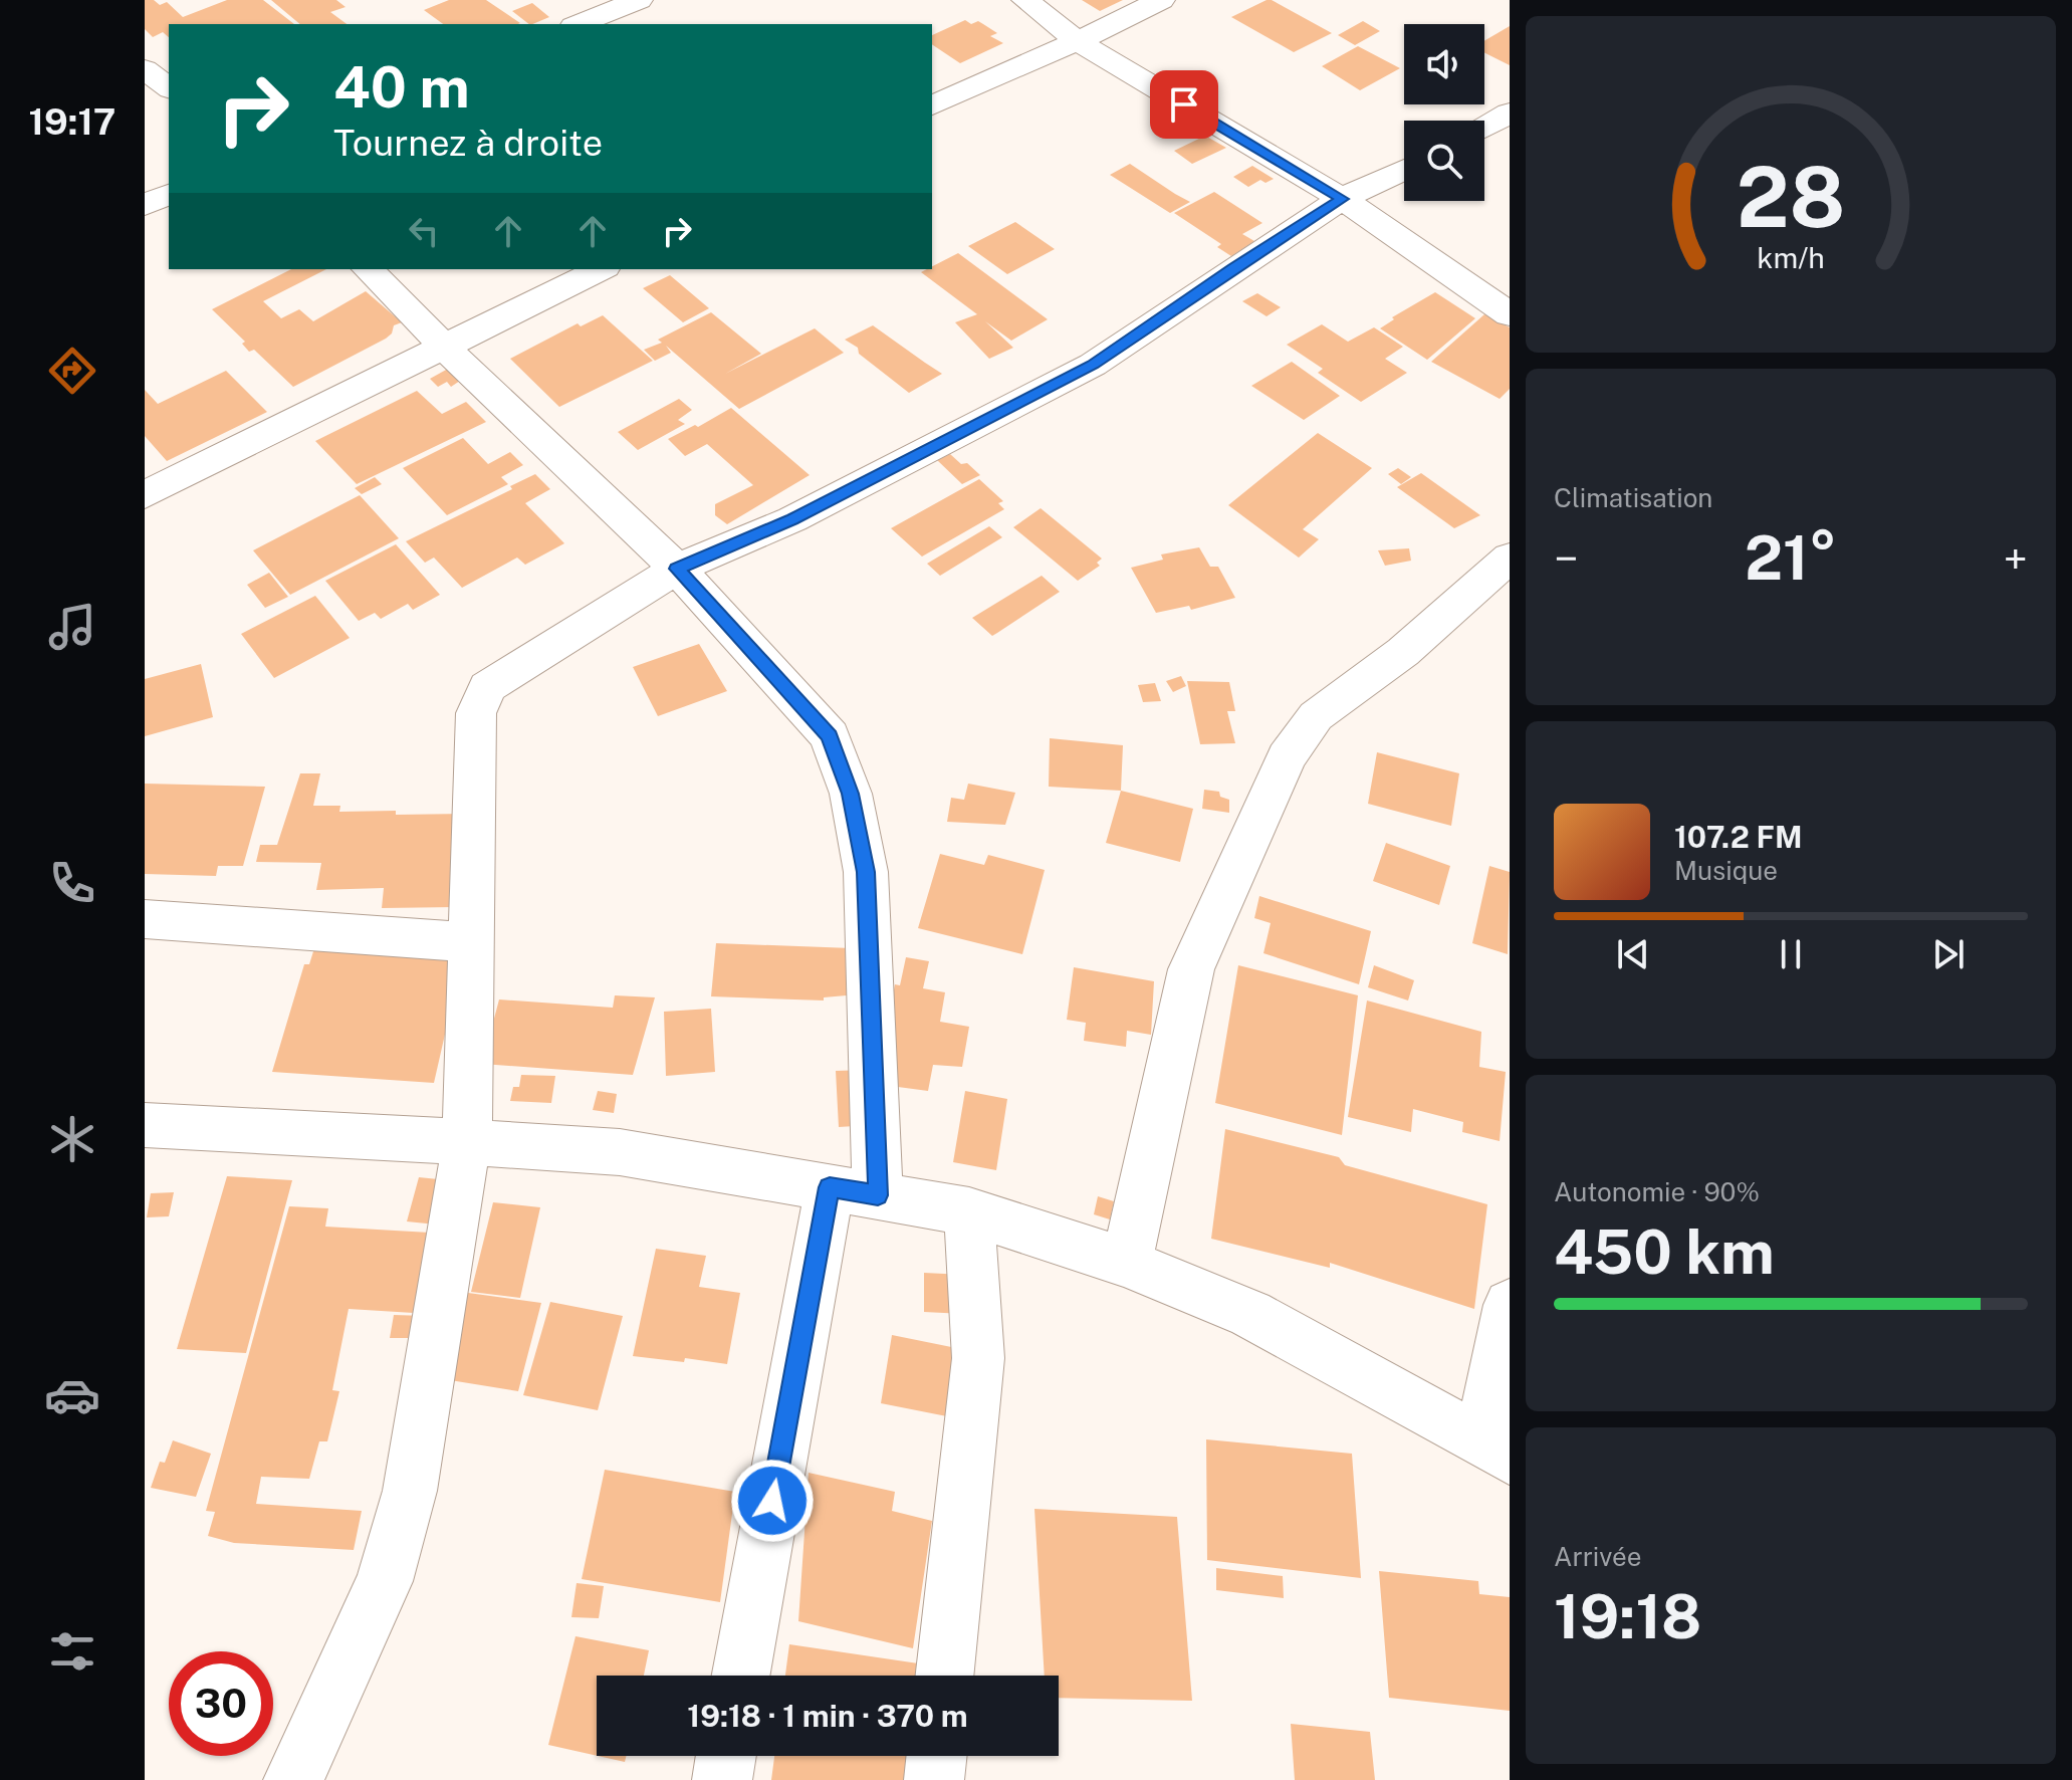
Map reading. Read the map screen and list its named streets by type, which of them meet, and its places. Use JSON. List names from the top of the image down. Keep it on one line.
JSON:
{"page":{"tabs":"19:17","turn":["40 m","Tournez à droite"],"tile":["Climatisation",["Autonomie · 90%","450 km"],["Arrivée","19:18"]],"heat":["−","21°","+"],"song":["107.2 FM","Musique"],"limit":"30","trip":"19:18 · 1 min · 370 m","gauge":["28","km/h"]}}
